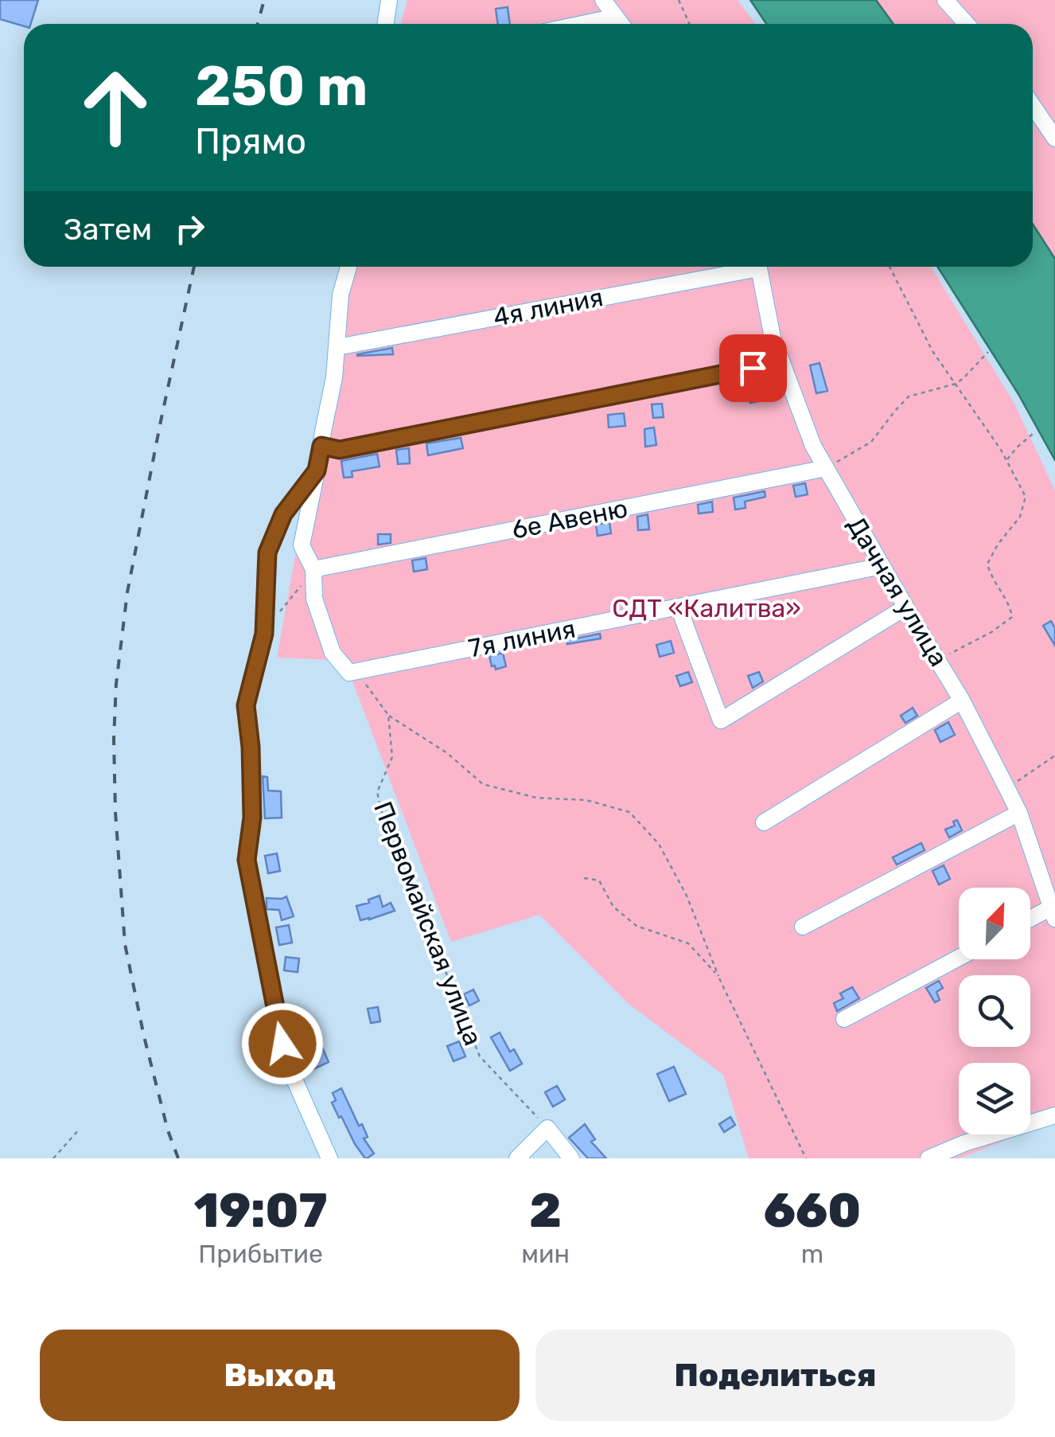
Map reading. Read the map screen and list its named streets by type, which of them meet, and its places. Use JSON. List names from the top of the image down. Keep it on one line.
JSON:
{"streets":{"street":["4я линия","6е Авеню","Дачная улица","7я линия"],"path":["Первомайская улица"]},"crossings":[["6е Авеню","Дачная улица"],["Дачная улица","7я линия"]],"parks":["СДТ «Калитва»"],"north":"top right","page":{"turn":["250 m","Прямо"],"then":"Затем","eta":["19:07","Прибытие","2","мин","660","m"],"buttons":["Выход","Поделиться"]}}
